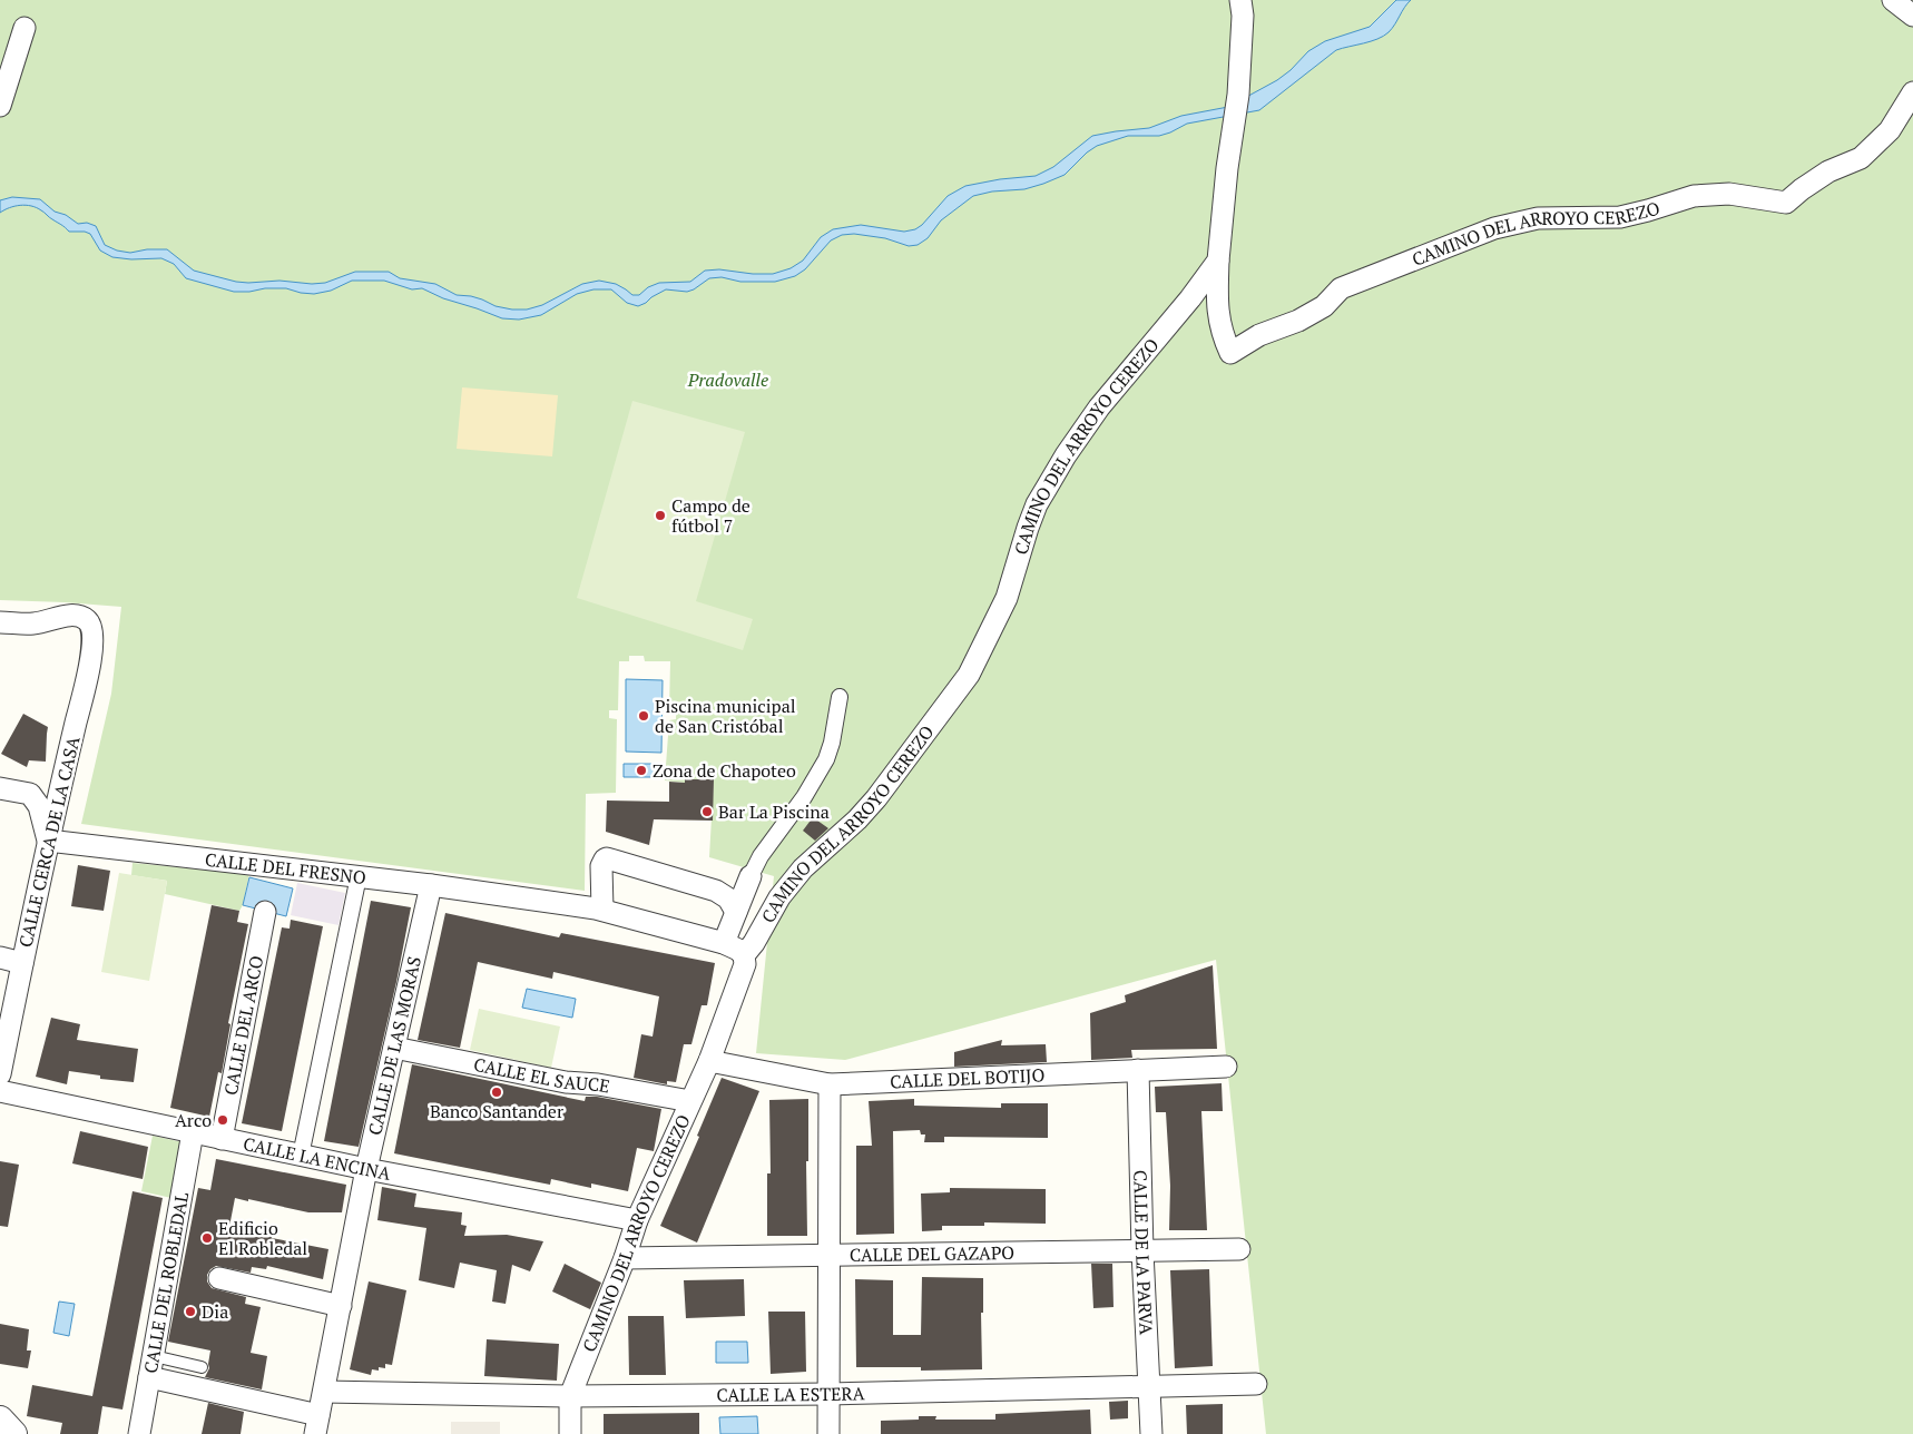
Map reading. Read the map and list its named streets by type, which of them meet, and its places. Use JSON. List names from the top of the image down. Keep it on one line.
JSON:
{"streets":{"street":["CAMINO DEL ARROYO CEREZO","CALLE CERCA DE LA CASA","CALLE DEL FRESNO","CALLE DEL ARCO","CALLE DE LAS MORAS","CALLE EL SAUCE","CALLE DEL BOTIJO","CALLE LA ENCINA","CALLE DEL GAZAPO","CALLE DE LA PARVA","CALLE DEL ROBLEDAL","CALLE LA ESTERA"]},"crossings":[["CAMINO DEL ARROYO CEREZO","CALLE DEL FRESNO"],["CAMINO DEL ARROYO CEREZO","CALLE EL SAUCE"],["CAMINO DEL ARROYO CEREZO","CALLE DEL BOTIJO"],["CAMINO DEL ARROYO CEREZO","CALLE LA ENCINA"],["CAMINO DEL ARROYO CEREZO","CALLE DEL GAZAPO"],["CAMINO DEL ARROYO CEREZO","CALLE LA ESTERA"],["CALLE CERCA DE LA CASA","CALLE DEL FRESNO"],["CALLE DEL FRESNO","CALLE DE LAS MORAS"],["CALLE DEL ARCO","CALLE LA ENCINA"],["CALLE DE LAS MORAS","CALLE EL SAUCE"],["CALLE DE LAS MORAS","CALLE LA ENCINA"],["CALLE DE LAS MORAS","CALLE LA ESTERA"],["CALLE DEL BOTIJO","CALLE DE LA PARVA"],["CALLE LA ENCINA","CALLE DEL ROBLEDAL"],["CALLE DEL GAZAPO","CALLE DE LA PARVA"],["CALLE DE LA PARVA","CALLE LA ESTERA"]],"parks":["Pradovalle"],"places":["Campo de fútbol 7","Piscina municipal de San Cristóbal","Zona de Chapoteo","Bar La Piscina","Banco Santander","Arco","Edificio El Robledal","Dia"]}
